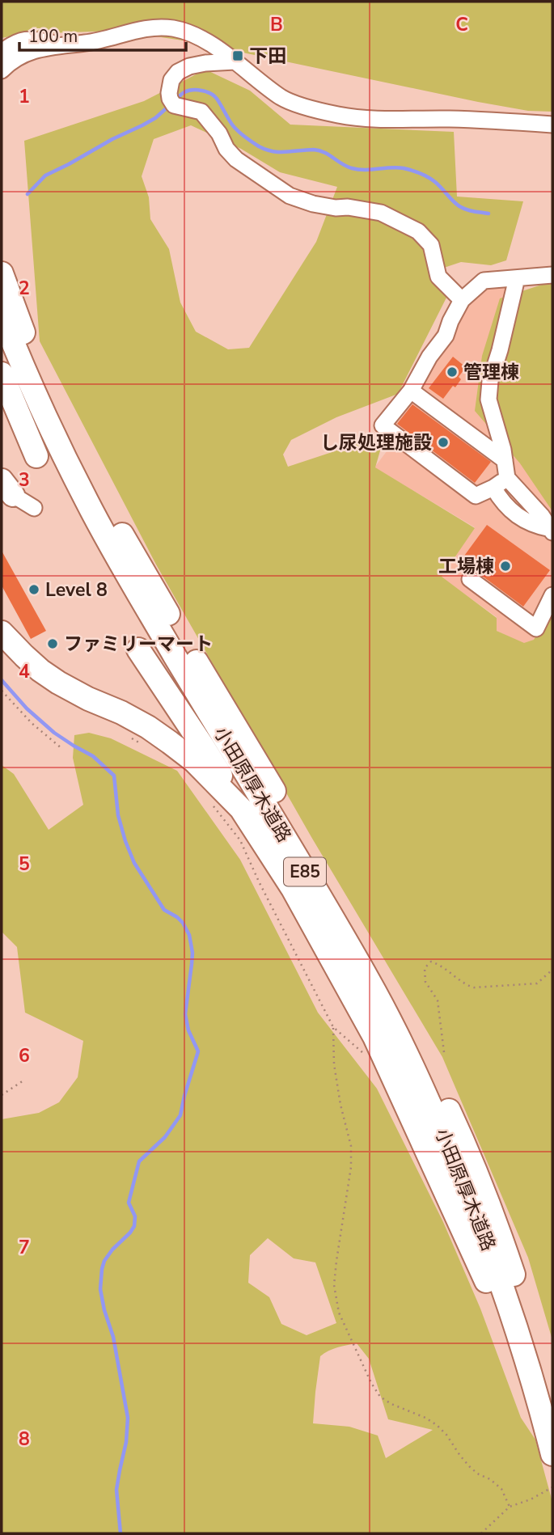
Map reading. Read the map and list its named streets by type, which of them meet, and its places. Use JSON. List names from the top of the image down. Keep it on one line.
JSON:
{"streets":{"highway":["小田原厚木道路","E85"]},"places":{"transit":["下田"],"other":["管理棟","し尿処理施設","工場棟","Level 8","ファミリーマート"]},"scale_bar":"100 m","grid":{"columns":["B","C"],"rows":["1","2","3","4","5","6","7","8"]}}
